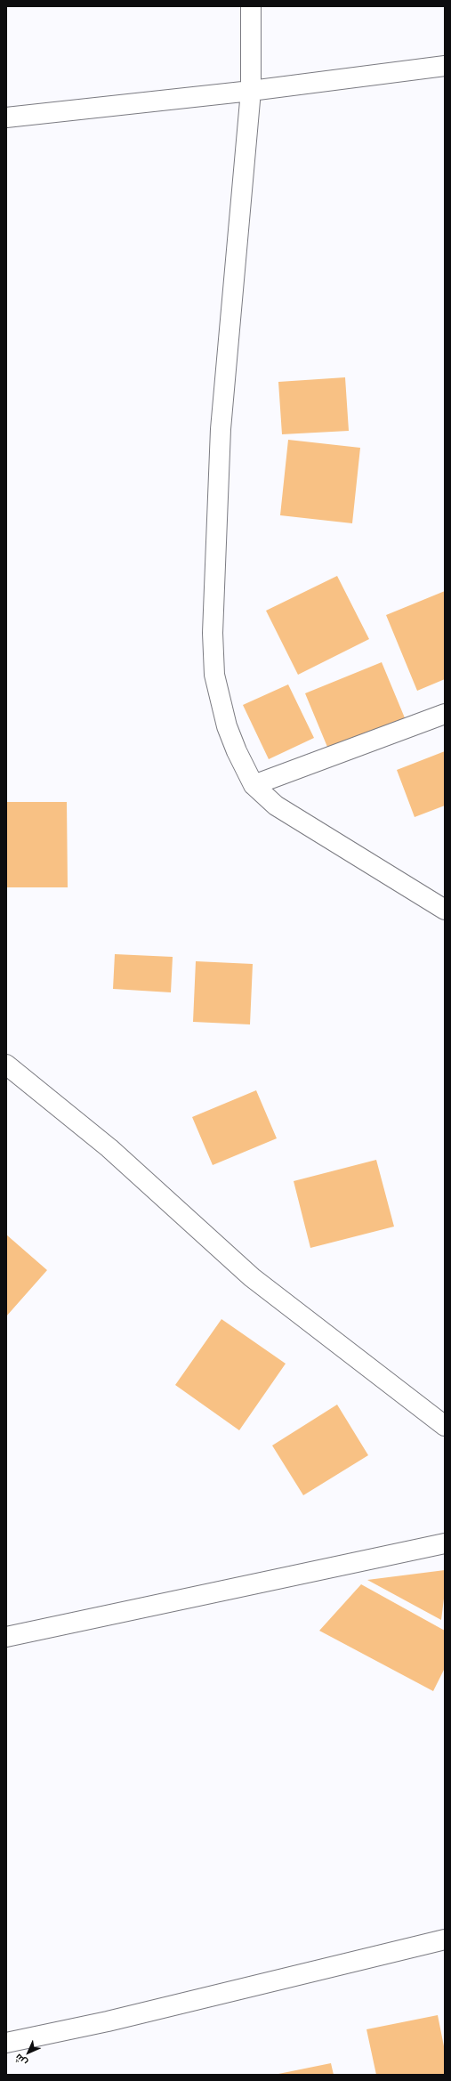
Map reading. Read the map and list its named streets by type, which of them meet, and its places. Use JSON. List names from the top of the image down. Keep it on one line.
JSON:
{"north":"bottom left"}
